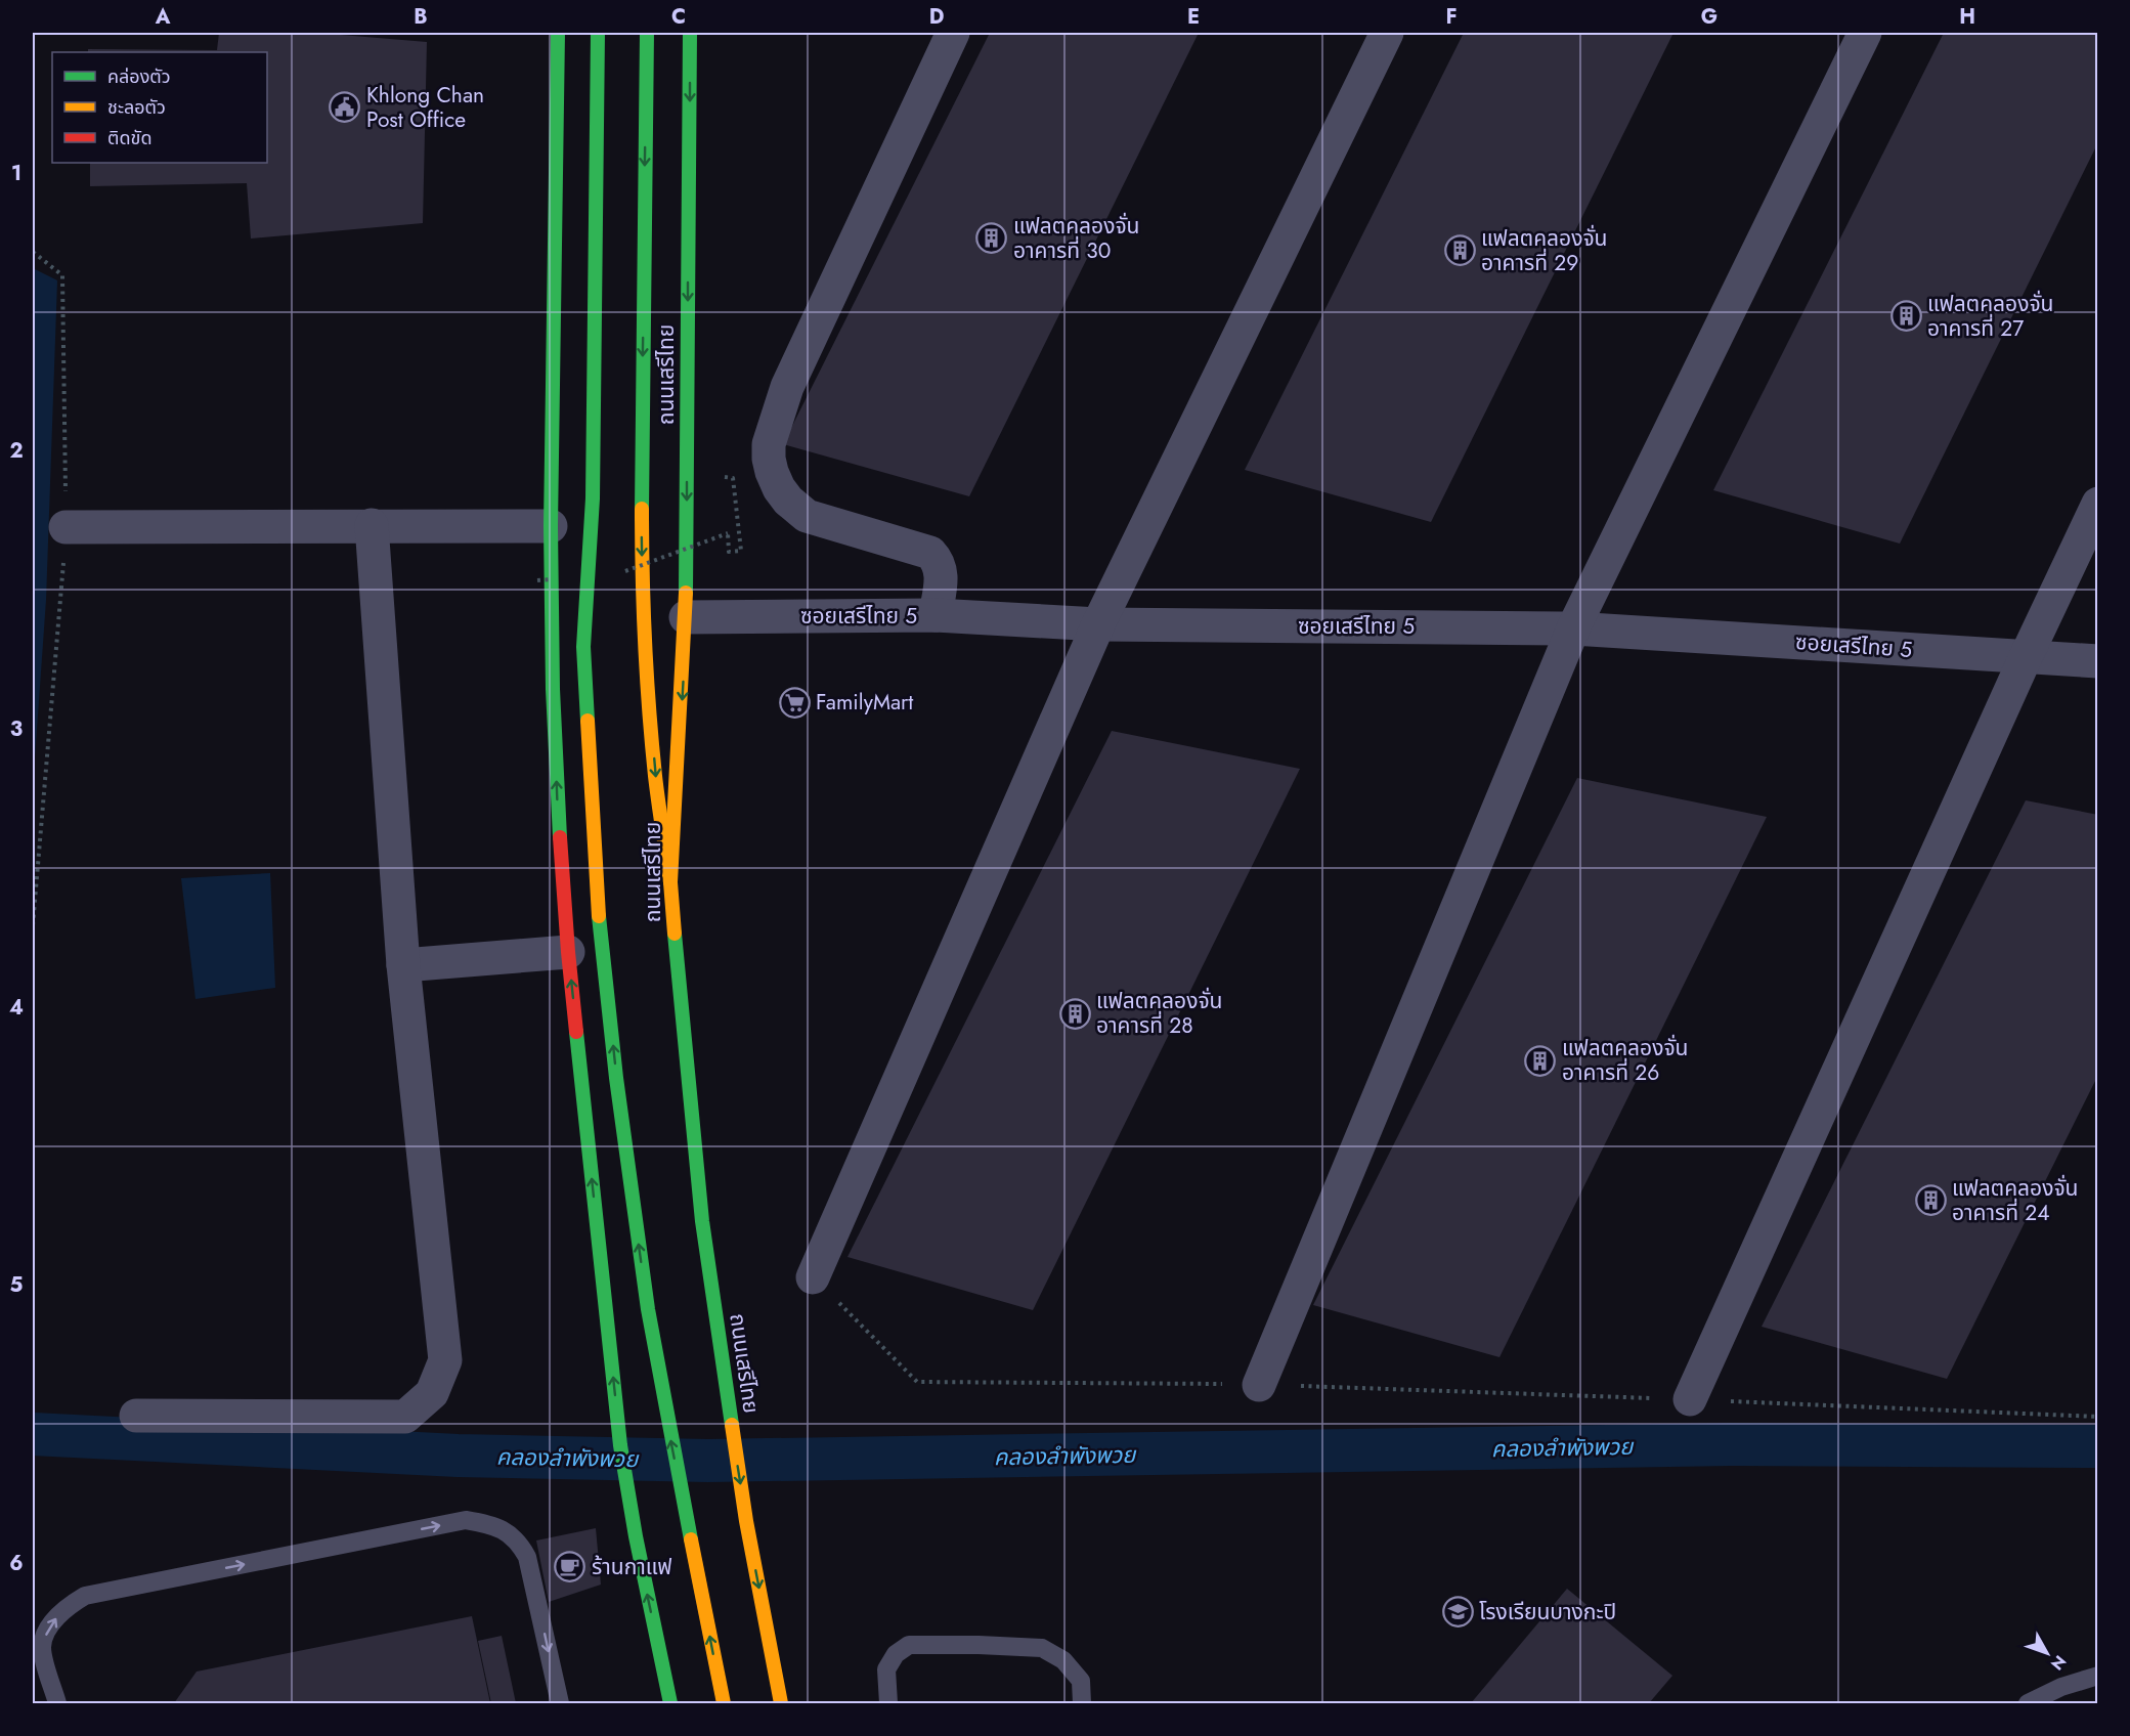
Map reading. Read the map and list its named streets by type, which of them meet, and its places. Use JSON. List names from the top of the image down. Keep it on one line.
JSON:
{"streets":{"main road":["ถนนเสรีไทย"],"street":["ซอยเสรีไทย 5"]},"crossings":[["ถนนเสรีไทย","ซอยเสรีไทย 5"]],"water":["คลองลำพังพวย"],"places":{"public building":["Khlong Chan Post Office"],"building":["แฟลตคลองจั่น อาคารที่ 30","แฟลตคลองจั่น อาคารที่ 29","แฟลตคลองจั่น อาคารที่ 27","แฟลตคลองจั่น อาคารที่ 28","แฟลตคลองจั่น อาคารที่ 26","แฟลตคลองจั่น อาคารที่ 24"],"supermarket":["FamilyMart"],"cafe":["ร้านกาแฟ"],"school or university":["โรงเรียนบางกะปิ"]},"legend":["คล่องตัว","ชะลอตัว","ติดขัด"],"north":"bottom right","grid":{"columns":["A","B","C","D","E","F","G","H"],"rows":["1","2","3","4","5","6"]}}
